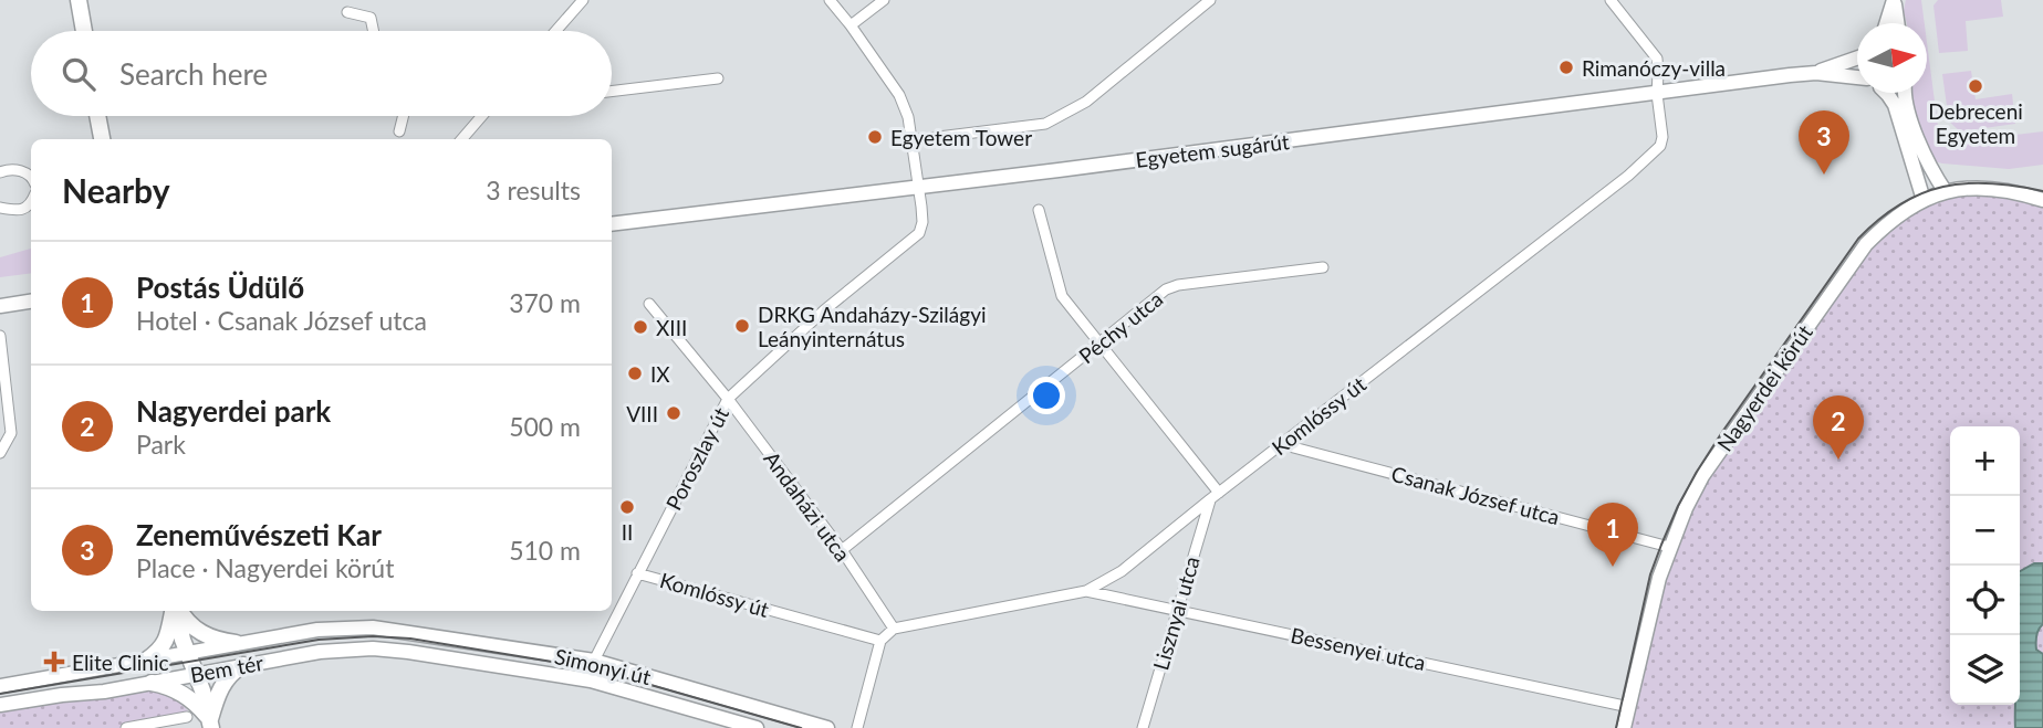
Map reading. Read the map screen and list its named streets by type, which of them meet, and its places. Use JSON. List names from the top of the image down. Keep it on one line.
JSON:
{"streets":{"street":["Egyetem sugárút","Péchy utca","Nagyerdei körút","Komlóssy út","Poroszlay út","Csanak József utca","Andaházi utca","Lisznyai utca","Bessenyei utca","Simonyi út","Bem tér"]},"crossings":[["Egyetem sugárút","Komlóssy út"],["Egyetem sugárút","Poroszlay út"],["Péchy utca","Andaházi utca"],["Nagyerdei körút","Csanak József utca"],["Nagyerdei körút","Bessenyei utca"],["Komlóssy út","Poroszlay út"],["Komlóssy út","Csanak József utca"],["Komlóssy út","Andaházi utca"],["Komlóssy út","Lisznyai utca"],["Komlóssy út","Bessenyei utca"],["Poroszlay út","Andaházi utca"],["Poroszlay út","Simonyi út"],["Lisznyai utca","Bessenyei utca"],["Simonyi út","Bem tér"]],"places":{"other":["Rimanóczy-villa","Debreceni Egyetem","Egyetem Tower","DRKG Andaházy-Szilágyi Leányinternátus","XIII","IX","VIII","II"],"health":["Elite Clinic"]},"north":"right","page":{"search":"Search here","pins":["3","2","1"],"heading":["Nearby","3 results"],"list":[{"mark":"1","name":"Postás Üdülő","note":"Hotel · Csanak József utca","value":"370 m"},{"mark":"2","name":"Nagyerdei park","note":"Park","value":"500 m"},{"mark":"3","name":"Zeneművészeti Kar","note":"Place · Nagyerdei körút","value":"510 m"}],"map_buttons":["+","−"]}}
